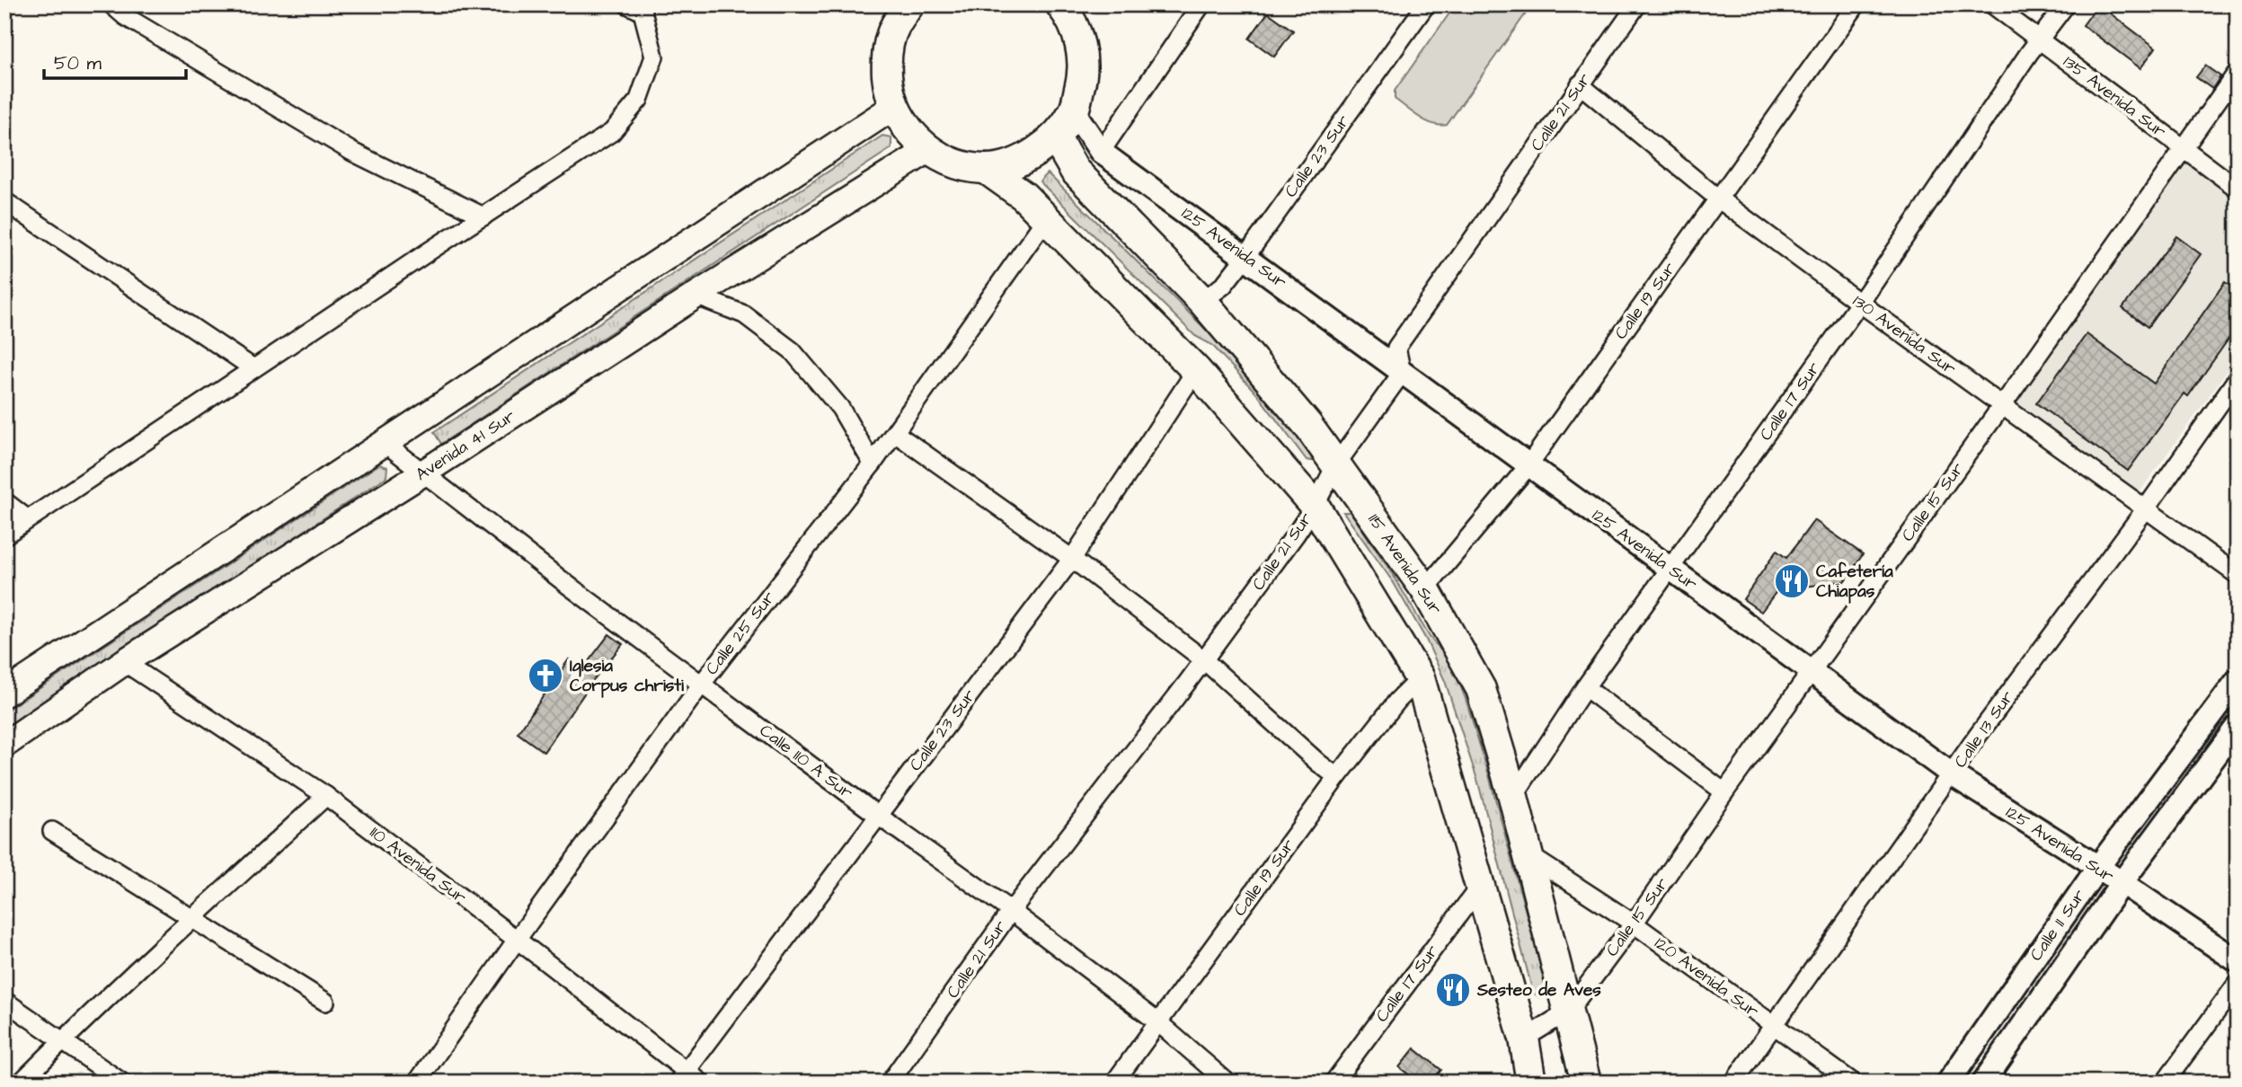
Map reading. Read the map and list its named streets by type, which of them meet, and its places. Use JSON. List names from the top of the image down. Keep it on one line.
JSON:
{"streets":{"main road":["Avenida 41 Sur","115 Avenida Sur"],"street":["135 Avenida Sur","Calle 21 Sur","Calle 23 Sur","125 Avenida Sur","Calle 19 Sur","130 Avenida Sur","Calle 17 Sur","Calle 15 Sur","Calle 25 Sur","Calle 13 Sur","Calle 110 A Sur","110 Avenida Sur","Calle 11 Sur","120 Avenida Sur"]},"crossings":[["135 Avenida Sur","Calle 17 Sur"],["135 Avenida Sur","Calle 15 Sur"],["Calle 21 Sur","125 Avenida Sur"],["Calle 21 Sur","130 Avenida Sur"],["Calle 21 Sur","115 Avenida Sur"],["Calle 21 Sur","Calle 110 A Sur"],["Calle 23 Sur","125 Avenida Sur"],["Calle 23 Sur","115 Avenida Sur"],["Calle 23 Sur","Calle 110 A Sur"],["Calle 23 Sur","110 Avenida Sur"],["125 Avenida Sur","Calle 19 Sur"],["125 Avenida Sur","Calle 17 Sur"],["125 Avenida Sur","Calle 15 Sur"],["125 Avenida Sur","Calle 13 Sur"],["125 Avenida Sur","Calle 11 Sur"],["Calle 19 Sur","130 Avenida Sur"],["Calle 19 Sur","115 Avenida Sur"],["Calle 19 Sur","Calle 110 A Sur"],["130 Avenida Sur","Calle 17 Sur"],["130 Avenida Sur","Calle 15 Sur"],["130 Avenida Sur","Calle 13 Sur"],["Calle 17 Sur","115 Avenida Sur"],["Avenida 41 Sur","Calle 110 A Sur"],["Avenida 41 Sur","110 Avenida Sur"],["Calle 15 Sur","115 Avenida Sur"],["Calle 15 Sur","120 Avenida Sur"],["115 Avenida Sur","120 Avenida Sur"],["Calle 25 Sur","Calle 110 A Sur"],["Calle 25 Sur","110 Avenida Sur"],["Calle 13 Sur","120 Avenida Sur"]],"places":{"restaurant":["Cafetería Chiapas","Sesteo de Aves"],"church":["Iglesia Corpus christi"]},"scale_bar":"50 m"}
